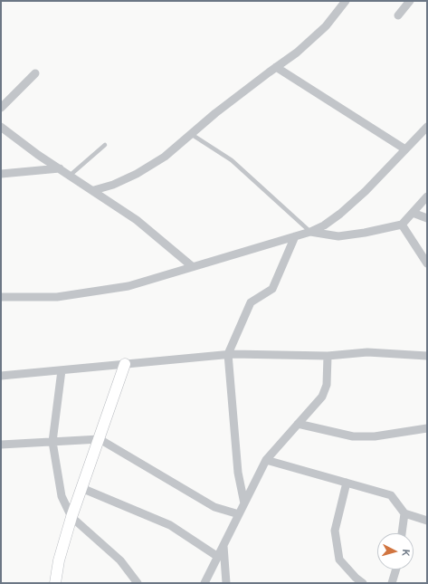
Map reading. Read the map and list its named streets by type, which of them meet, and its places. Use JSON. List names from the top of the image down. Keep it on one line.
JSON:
{"north":"right"}
